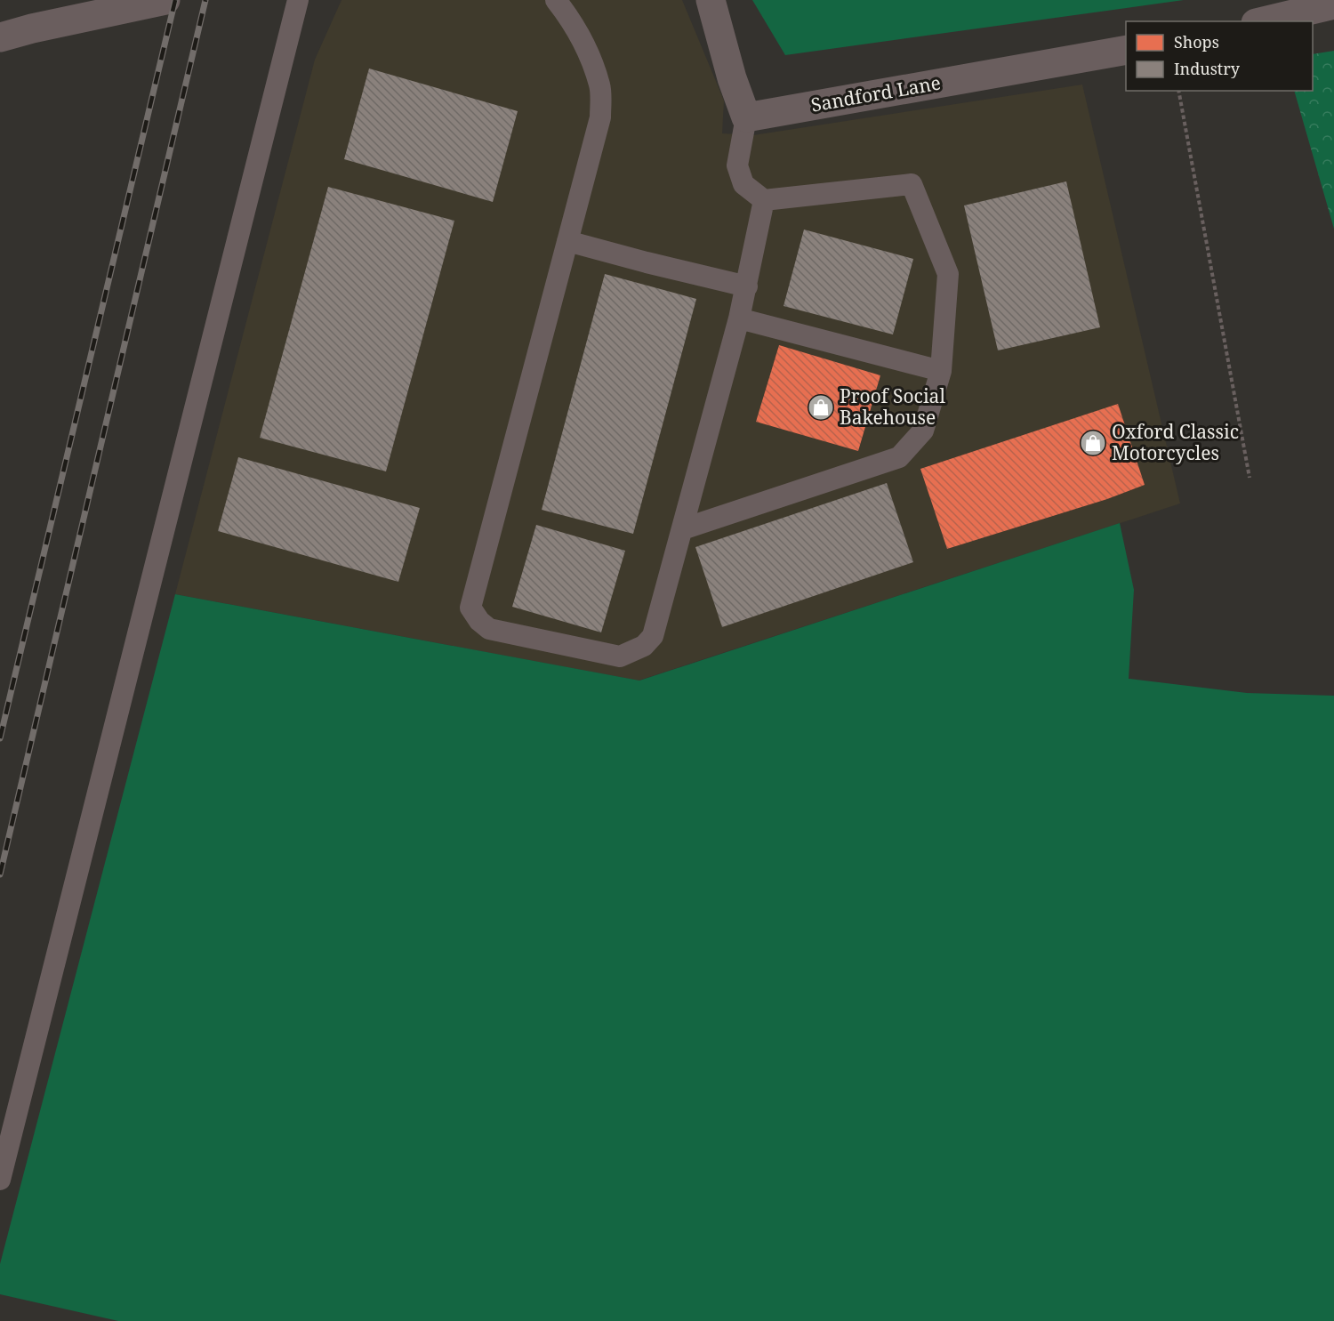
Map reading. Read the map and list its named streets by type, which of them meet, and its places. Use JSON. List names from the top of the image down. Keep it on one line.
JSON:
{"streets":{"street":["Sandford Lane"]},"places":{"shop":["Proof Social Bakehouse","Oxford Classic Motorcycles"]},"legend":["Shops","Industry"]}
